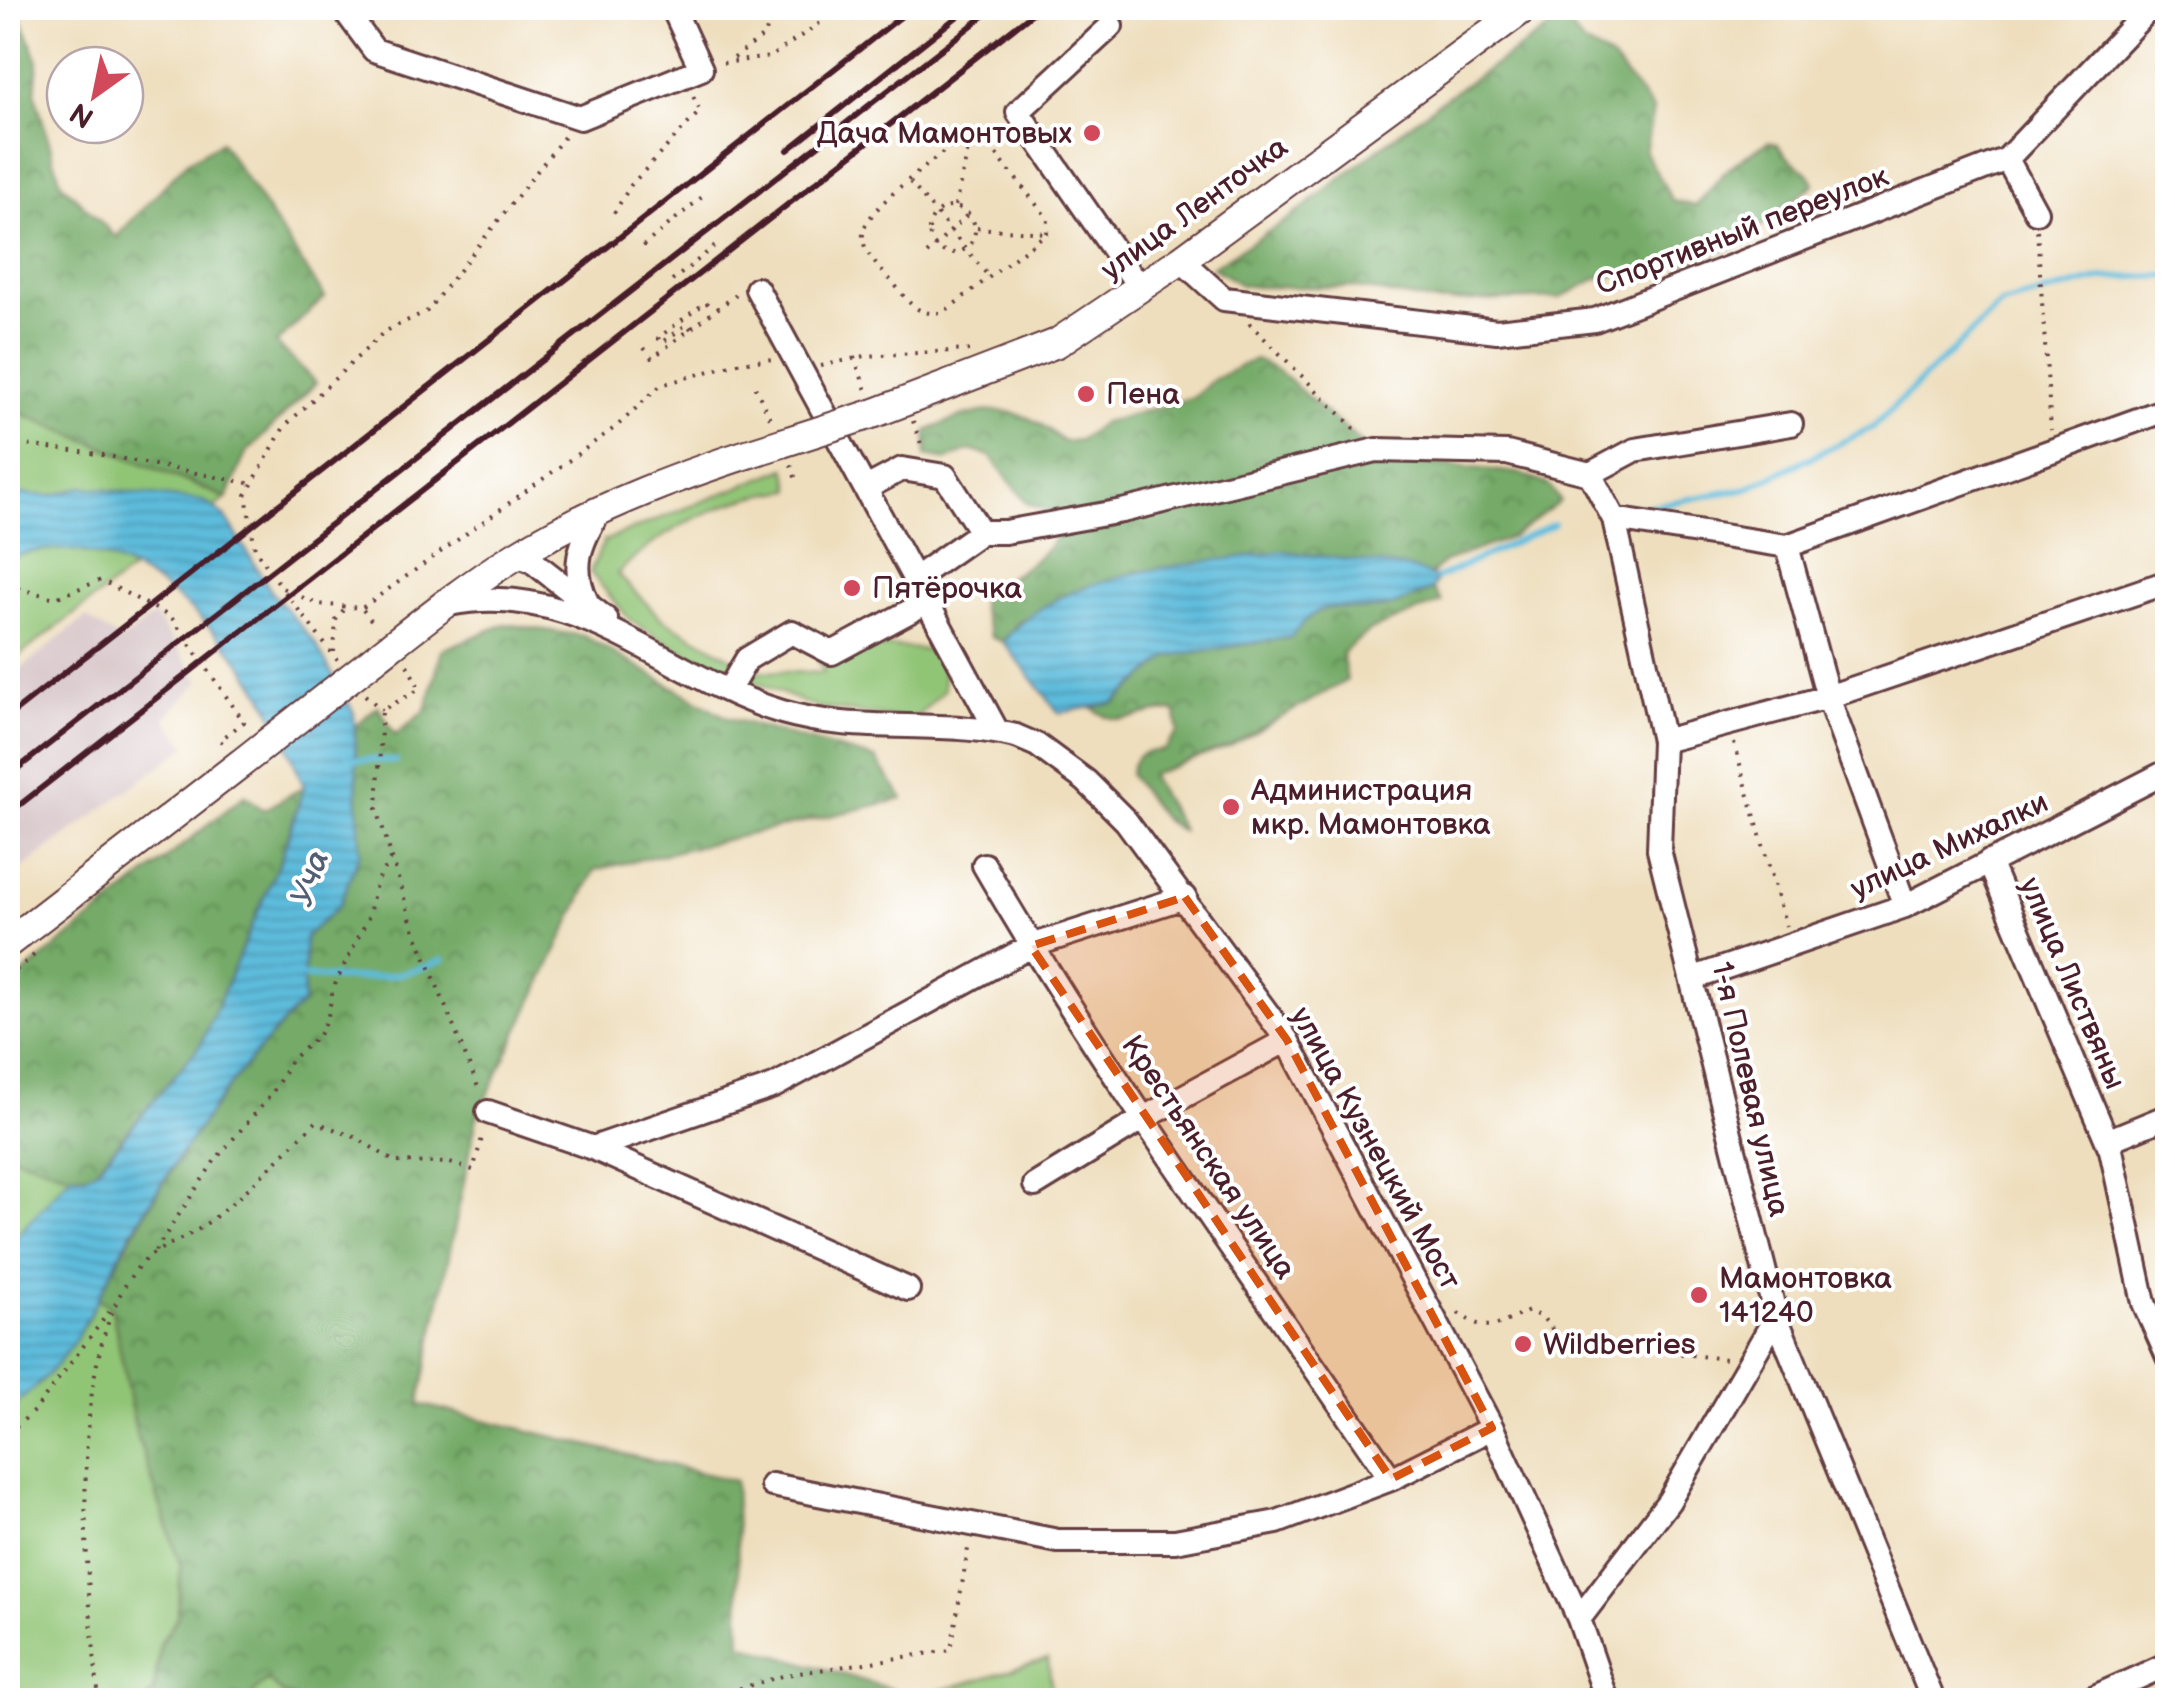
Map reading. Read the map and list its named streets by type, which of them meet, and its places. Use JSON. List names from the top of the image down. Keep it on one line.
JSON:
{"streets":{"main road":["улица Ленточка"],"street":["Спортивный переулок","улица Михалки","улица Листвяны","1-я Полевая улица","улица Кузнецкий Мост","Крестьянская улица"]},"crossings":[["улица Михалки","улица Листвяны"],["улица Михалки","1-я Полевая улица"]],"water":["Уча"],"places":["Дача Мамонтовых","Пена","Пятёрочка","Администрация мкр. Мамонтовка","Мамонтовка 141240","Wildberries"],"north":"bottom left"}
